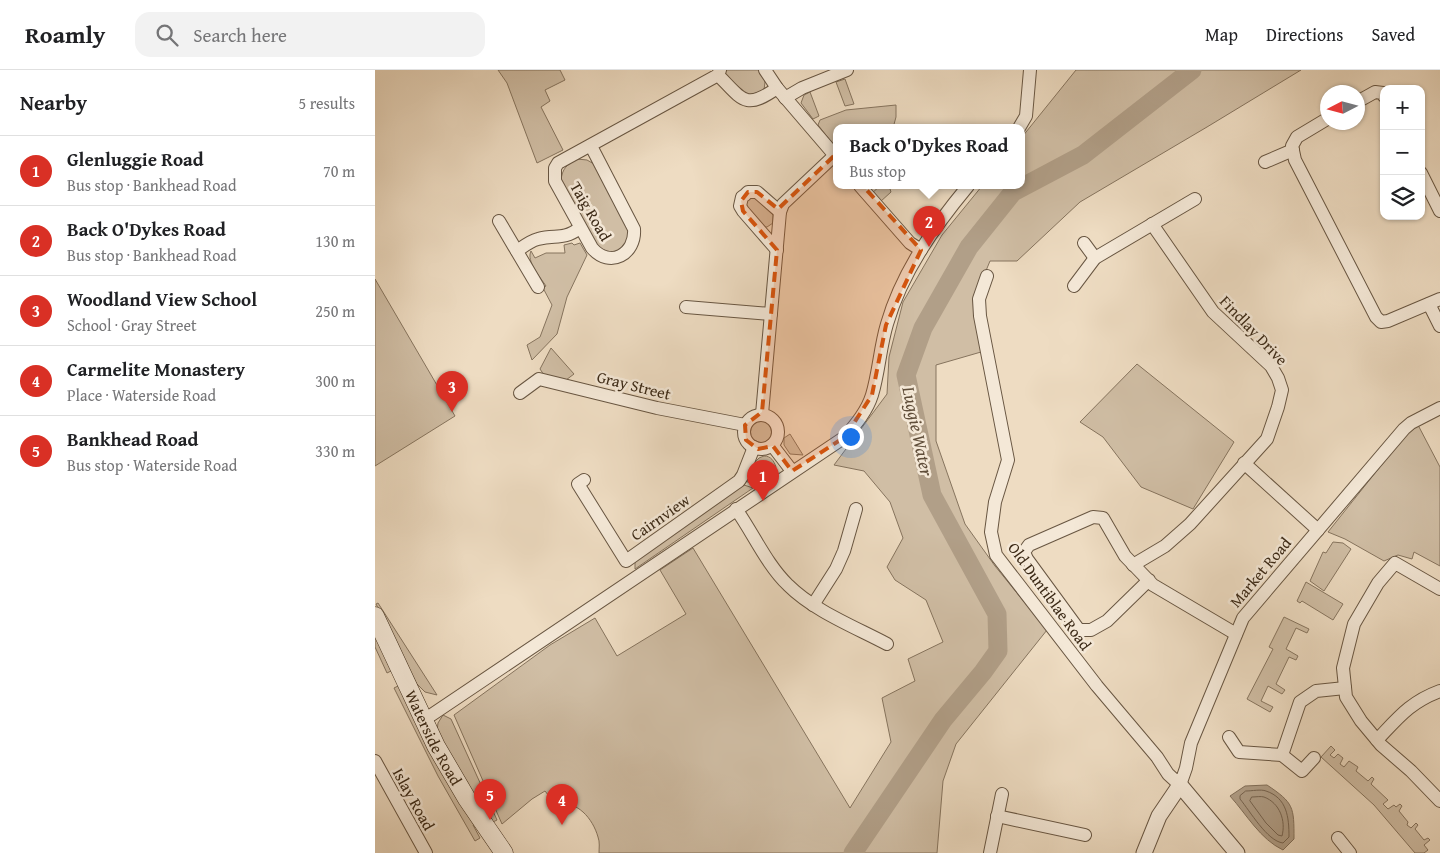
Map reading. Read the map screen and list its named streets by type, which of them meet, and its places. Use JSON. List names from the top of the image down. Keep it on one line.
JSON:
{"streets":{"main road":["Waterside Road"],"street":["Taig Road","Findlay Drive","Gray Street","Cairnview","Market Road","Old Duntiblae Road","Islay Road"]},"crossings":[["Gray Street","Cairnview"],["Market Road","Old Duntiblae Road"]],"water":["Luggie Water"],"north":"left","page":{"header":"Roamly","search":"Search here","nav":["Map","Directions","Saved"],"heading":["Nearby","5 results"],"map_buttons":["+","−"],"popup":["Back O'Dykes Road","Bus stop"],"list":[{"mark":"1","name":"Glenluggie Road","note":"Bus stop · Bankhead Road","value":"70 m"},{"mark":"2","name":"Back O'Dykes Road","note":"Bus stop · Bankhead Road","value":"130 m"},{"mark":"3","name":"Woodland View School","note":"School · Gray Street","value":"250 m"},{"mark":"4","name":"Carmelite Monastery","note":"Place · Waterside Road","value":"300 m"},{"mark":"5","name":"Bankhead Road","note":"Bus stop · Waterside Road","value":"330 m"}],"pins":["2","3","1","5","4"]}}
